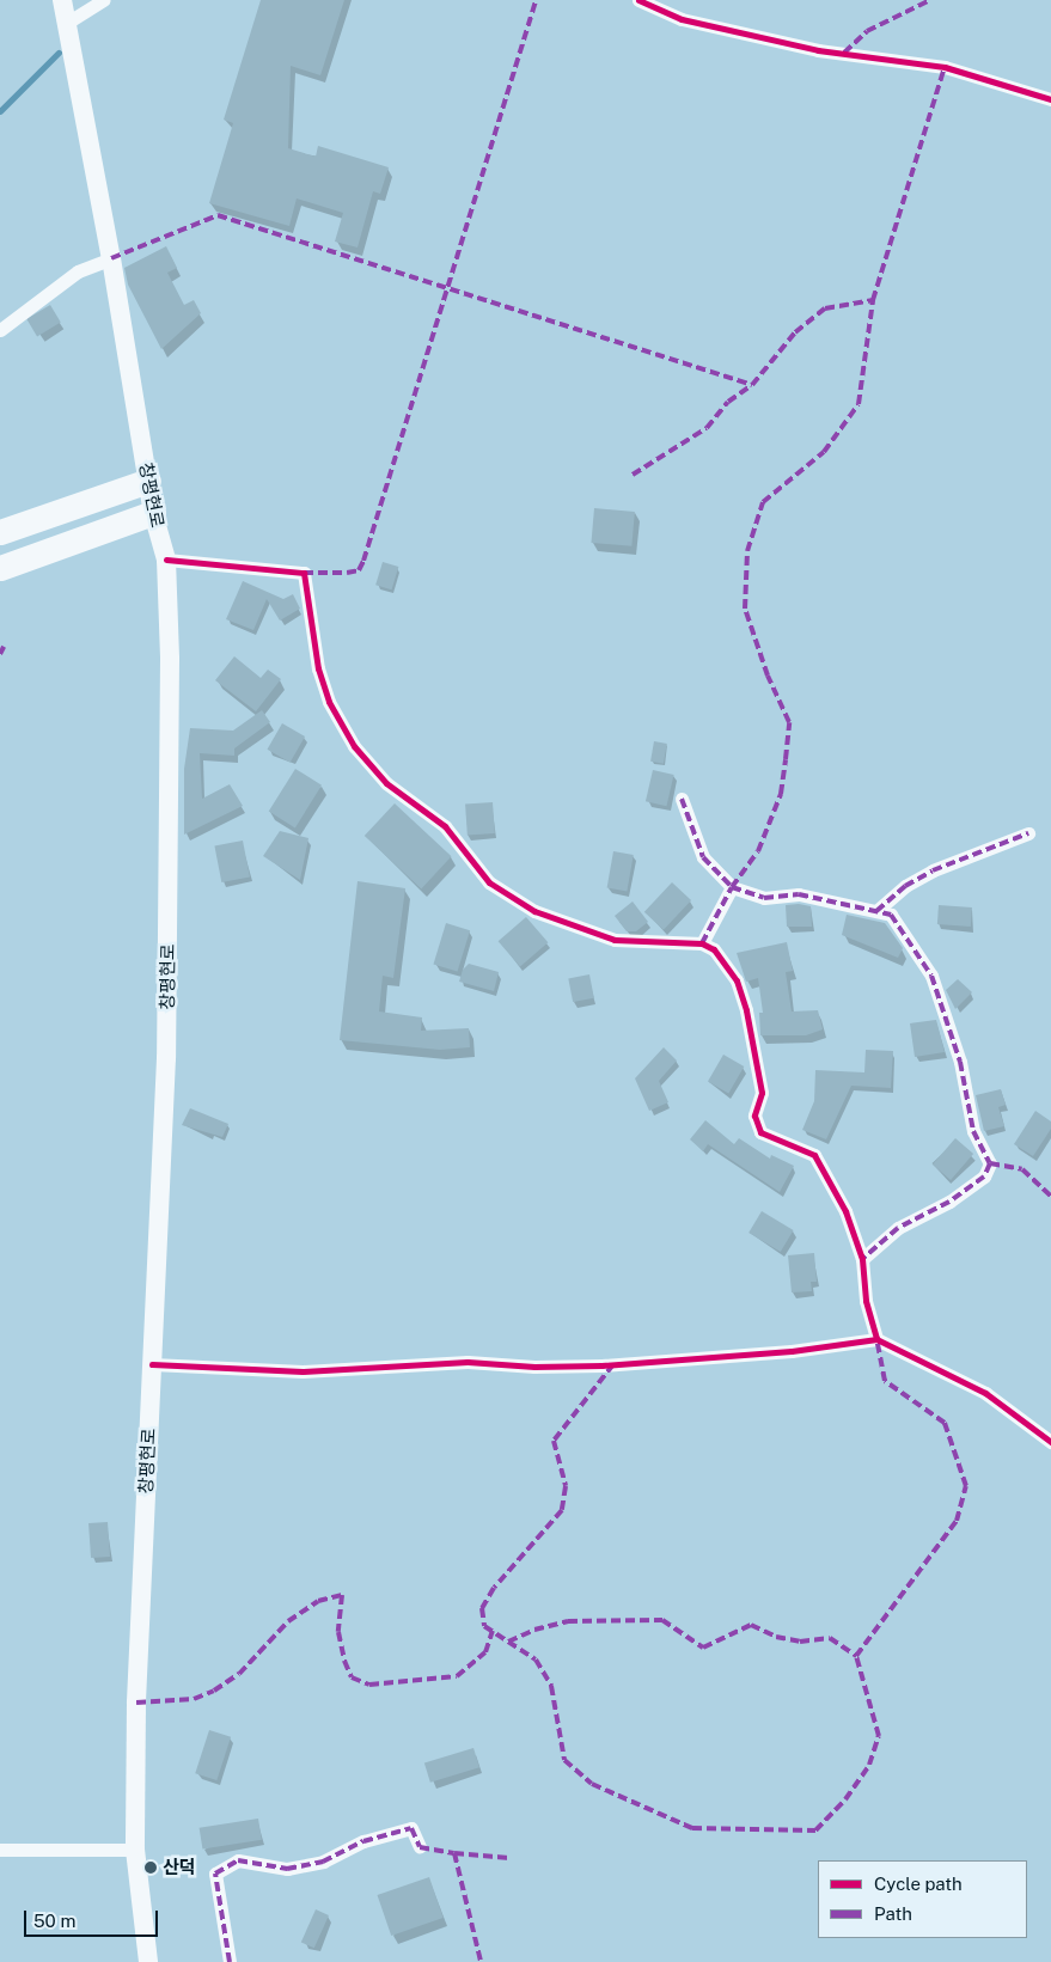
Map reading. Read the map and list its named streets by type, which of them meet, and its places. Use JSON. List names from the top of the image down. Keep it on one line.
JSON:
{"streets":{"main road":["창평현로"]},"places":["산덕"],"legend":["Cycle path","Path"],"scale_bar":"50 m"}
